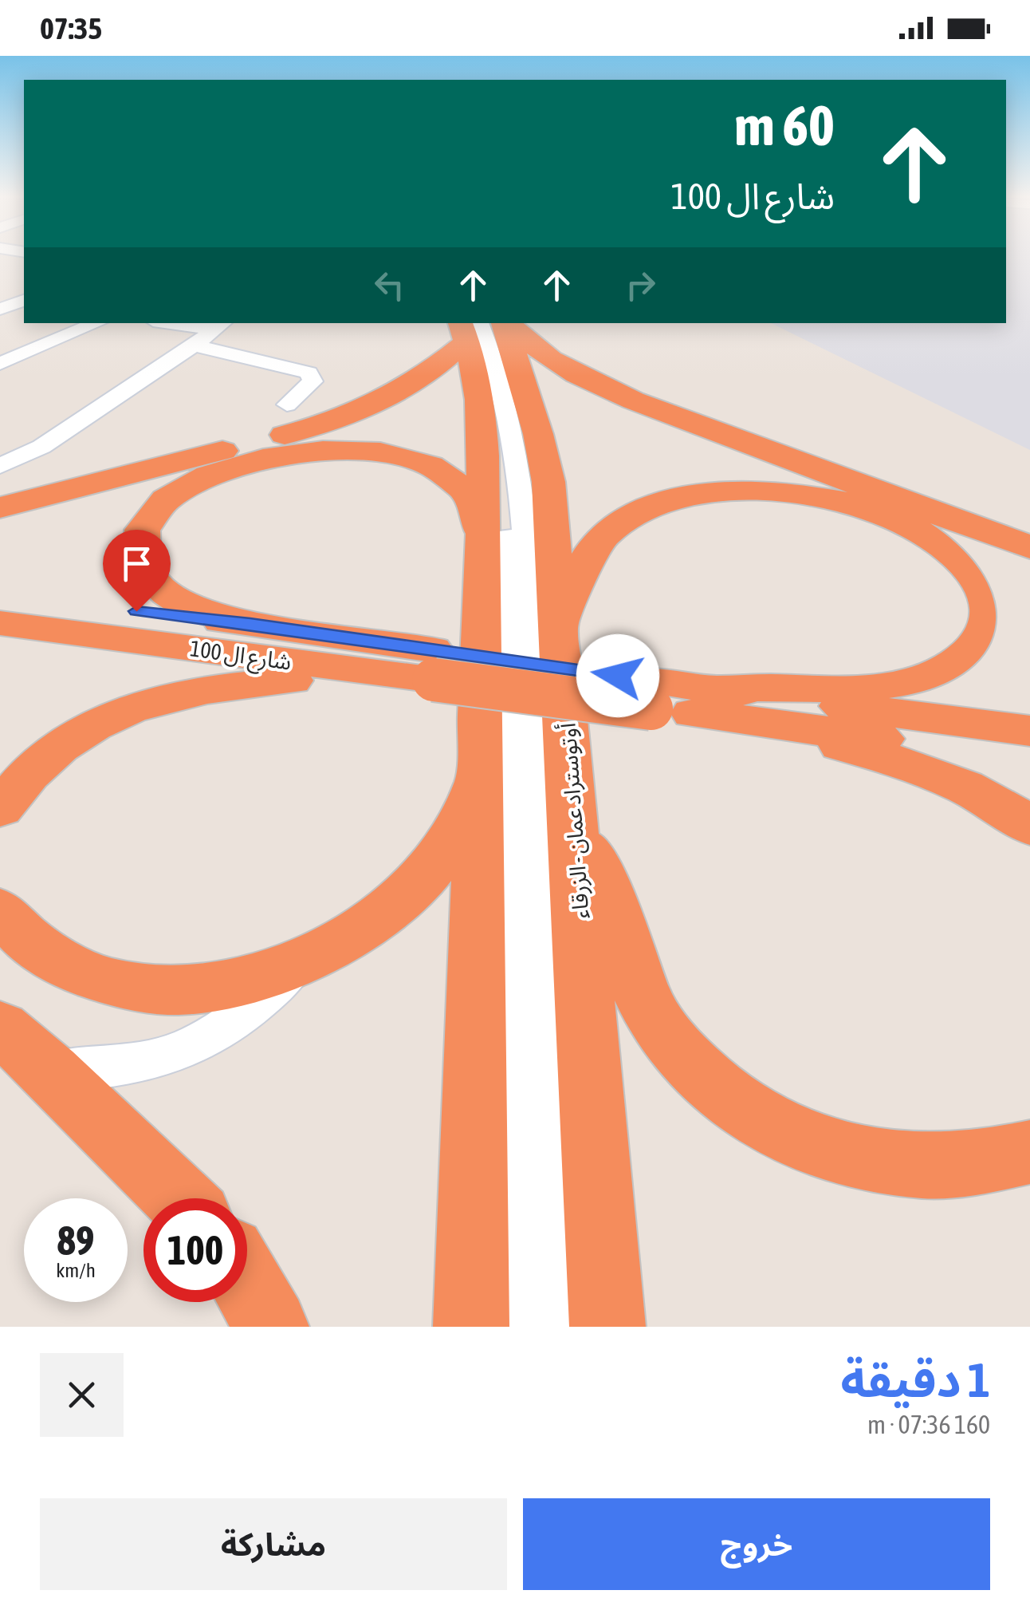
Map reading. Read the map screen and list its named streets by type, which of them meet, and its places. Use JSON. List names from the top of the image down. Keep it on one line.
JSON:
{"streets":{"highway":["شارع ال 100","أوتوستراد عمان - الزرقاء"]},"page":{"status":"07:35","turn":["60 m","شارع ال 100"],"speed":"89 km/h","limit":"100","heading":["1 دقيقة","160 m · 07:36"],"buttons":["خروج","مشاركة"]}}
